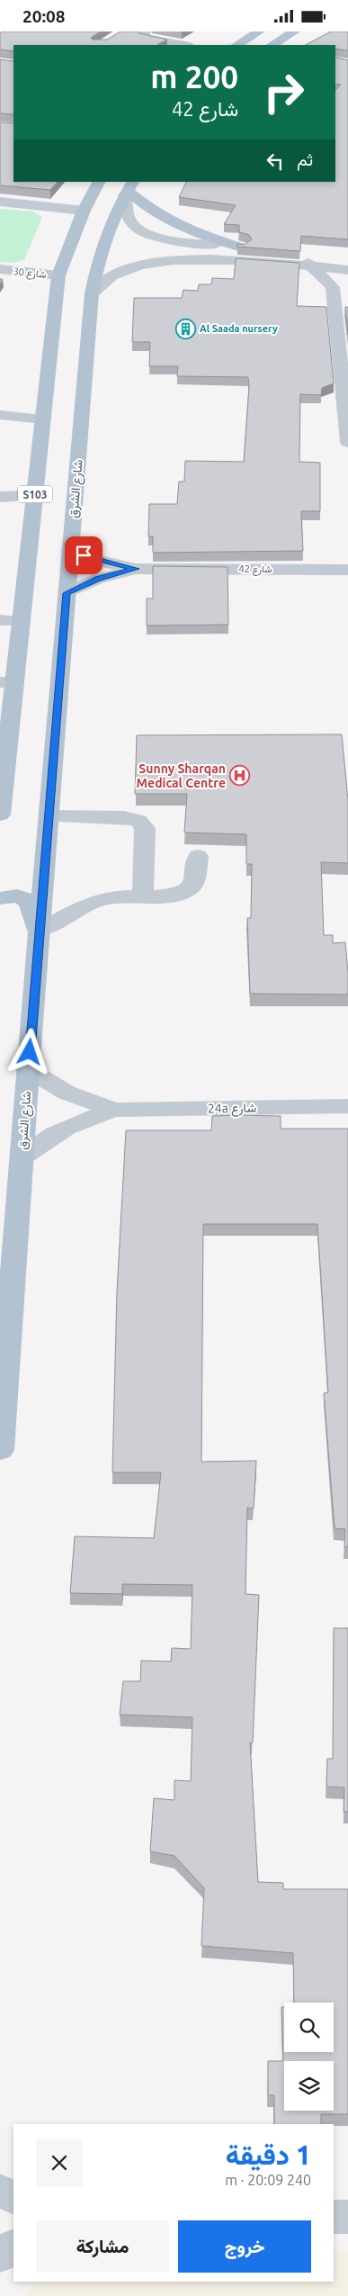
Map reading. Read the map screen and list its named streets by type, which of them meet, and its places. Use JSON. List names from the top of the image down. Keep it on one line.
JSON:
{"streets":{"main road":["شارع الشرق","S103"],"street":["شارع 30","شارع 42","24a شارع"]},"crossings":[["شارع 30","S103"],["شارع الشرق","شارع 42"],["شارع الشرق","24a شارع"]],"places":{"building":["Al Saada nursery"],"hospital":["Sunny Sharqan Medical Centre"]},"page":{"status":"20:08","turn":["200 m","شارع 42"],"then":"ثم","heading":["1 دقيقة","240 m · 20:09"],"buttons":["خروج","مشاركة"]}}
